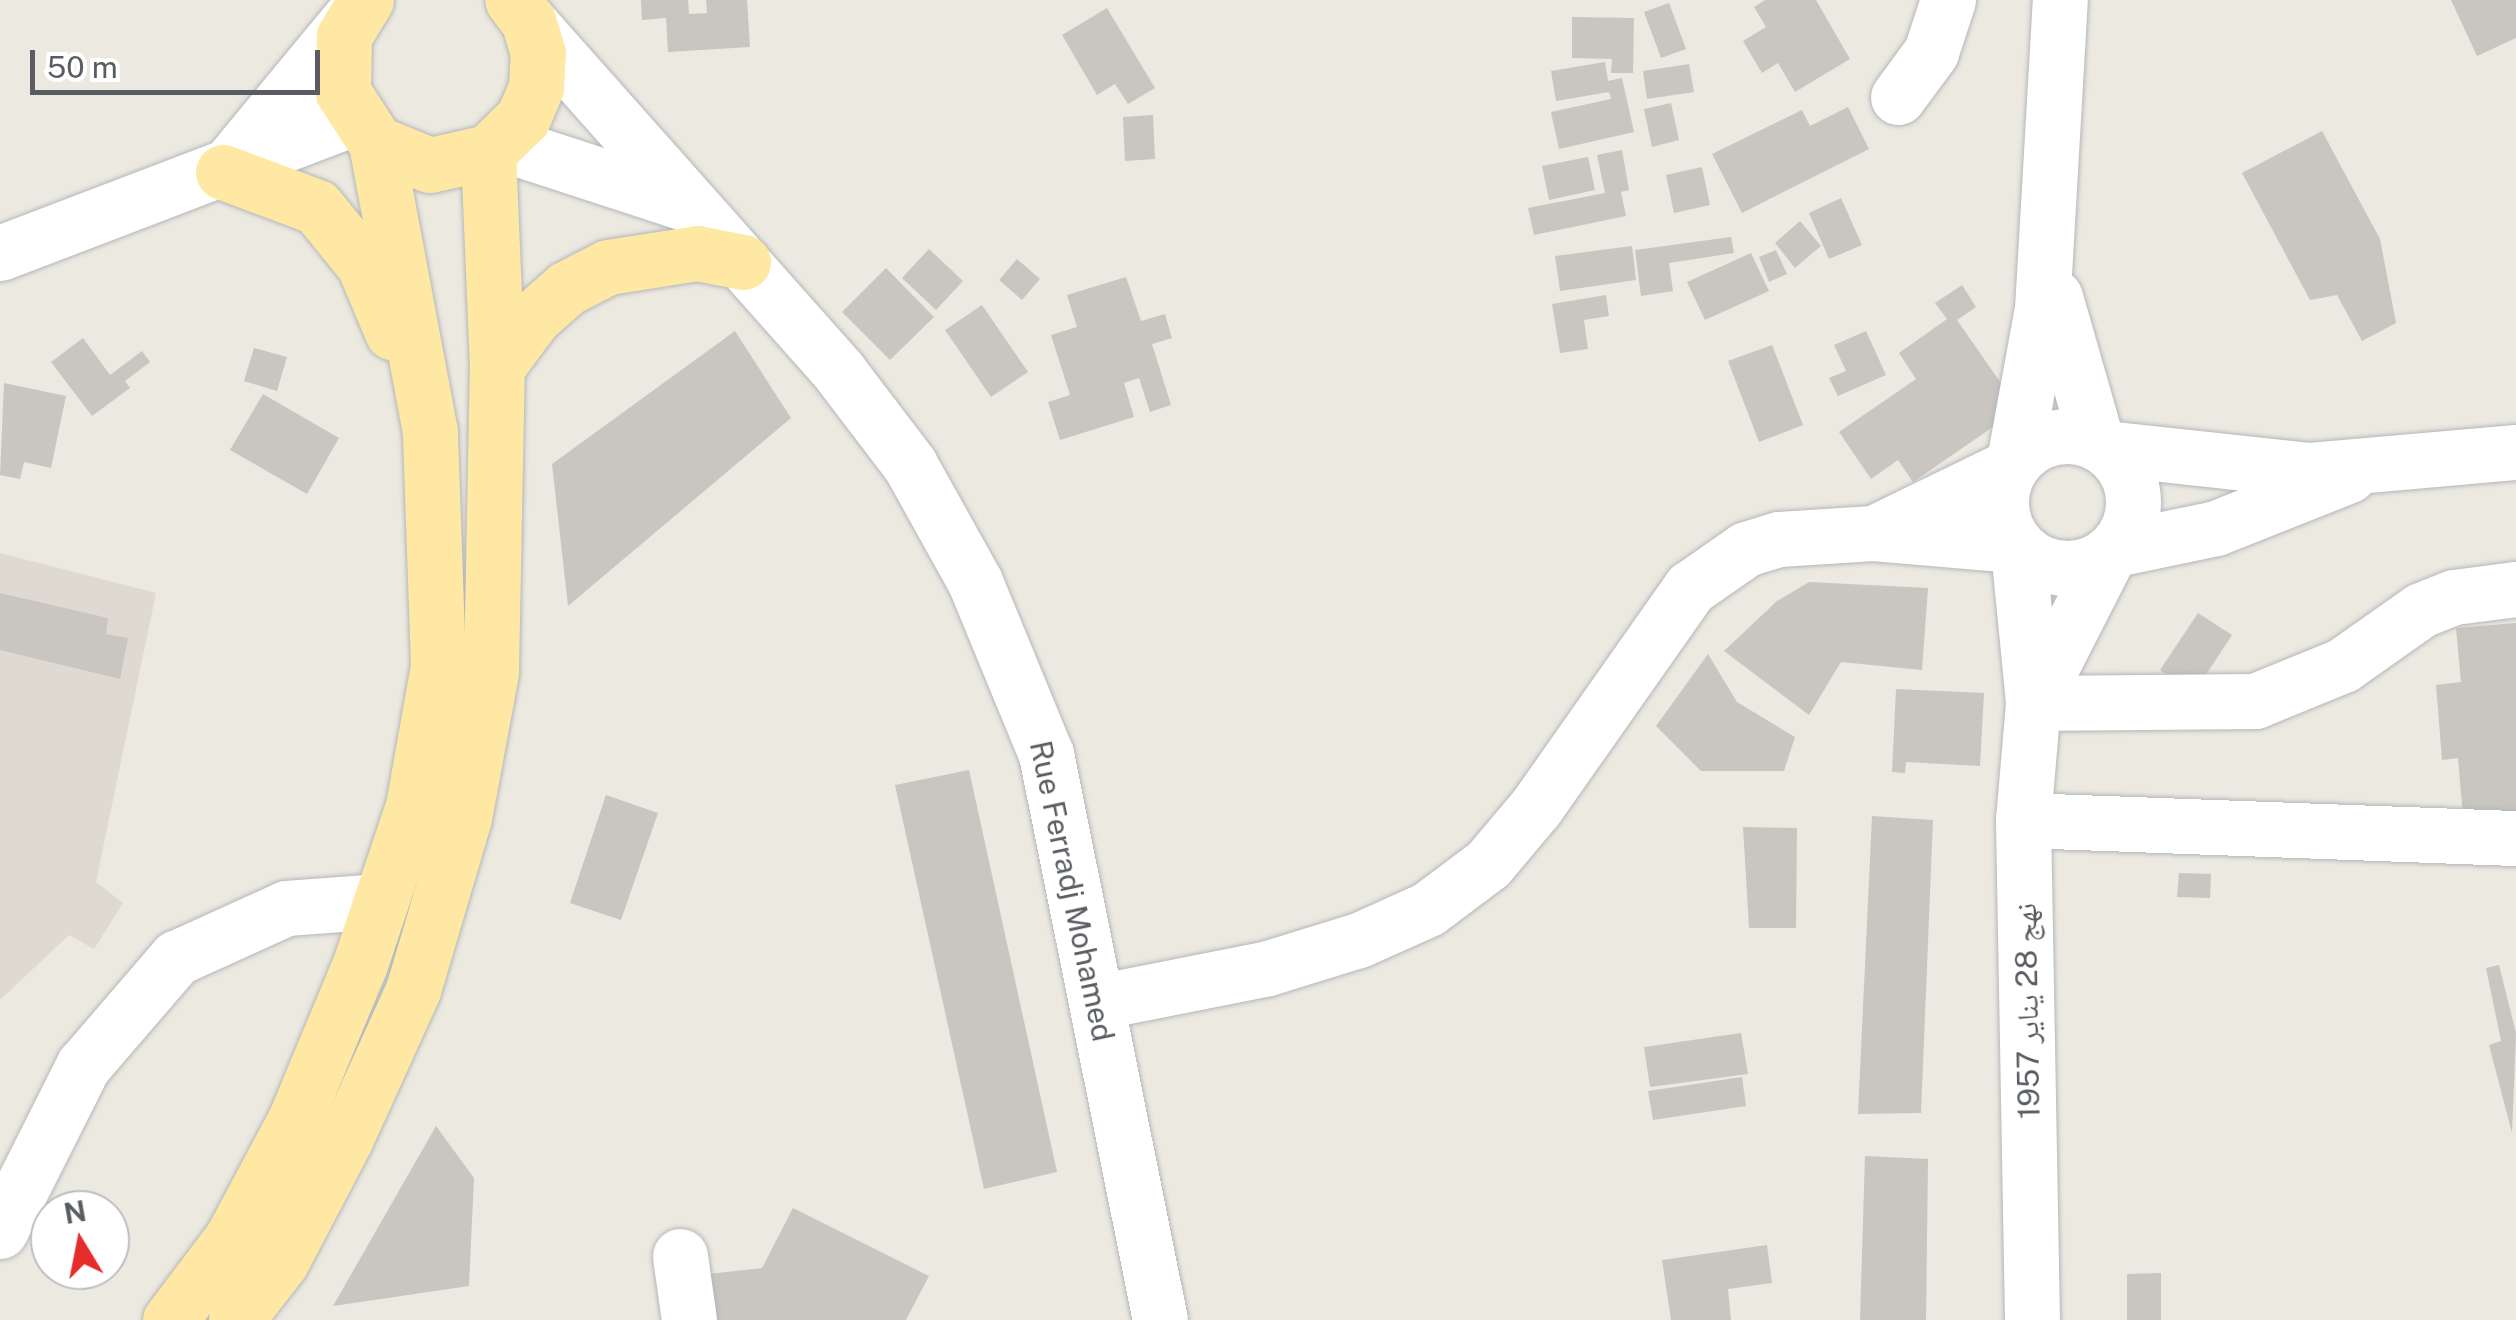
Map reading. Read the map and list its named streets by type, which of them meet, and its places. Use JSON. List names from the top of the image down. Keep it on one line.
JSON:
{"streets":{"street":["Rue Ferradj Mohamed","نهج 28 يناير 1957"]},"scale_bar":"50 m","north":"top"}
